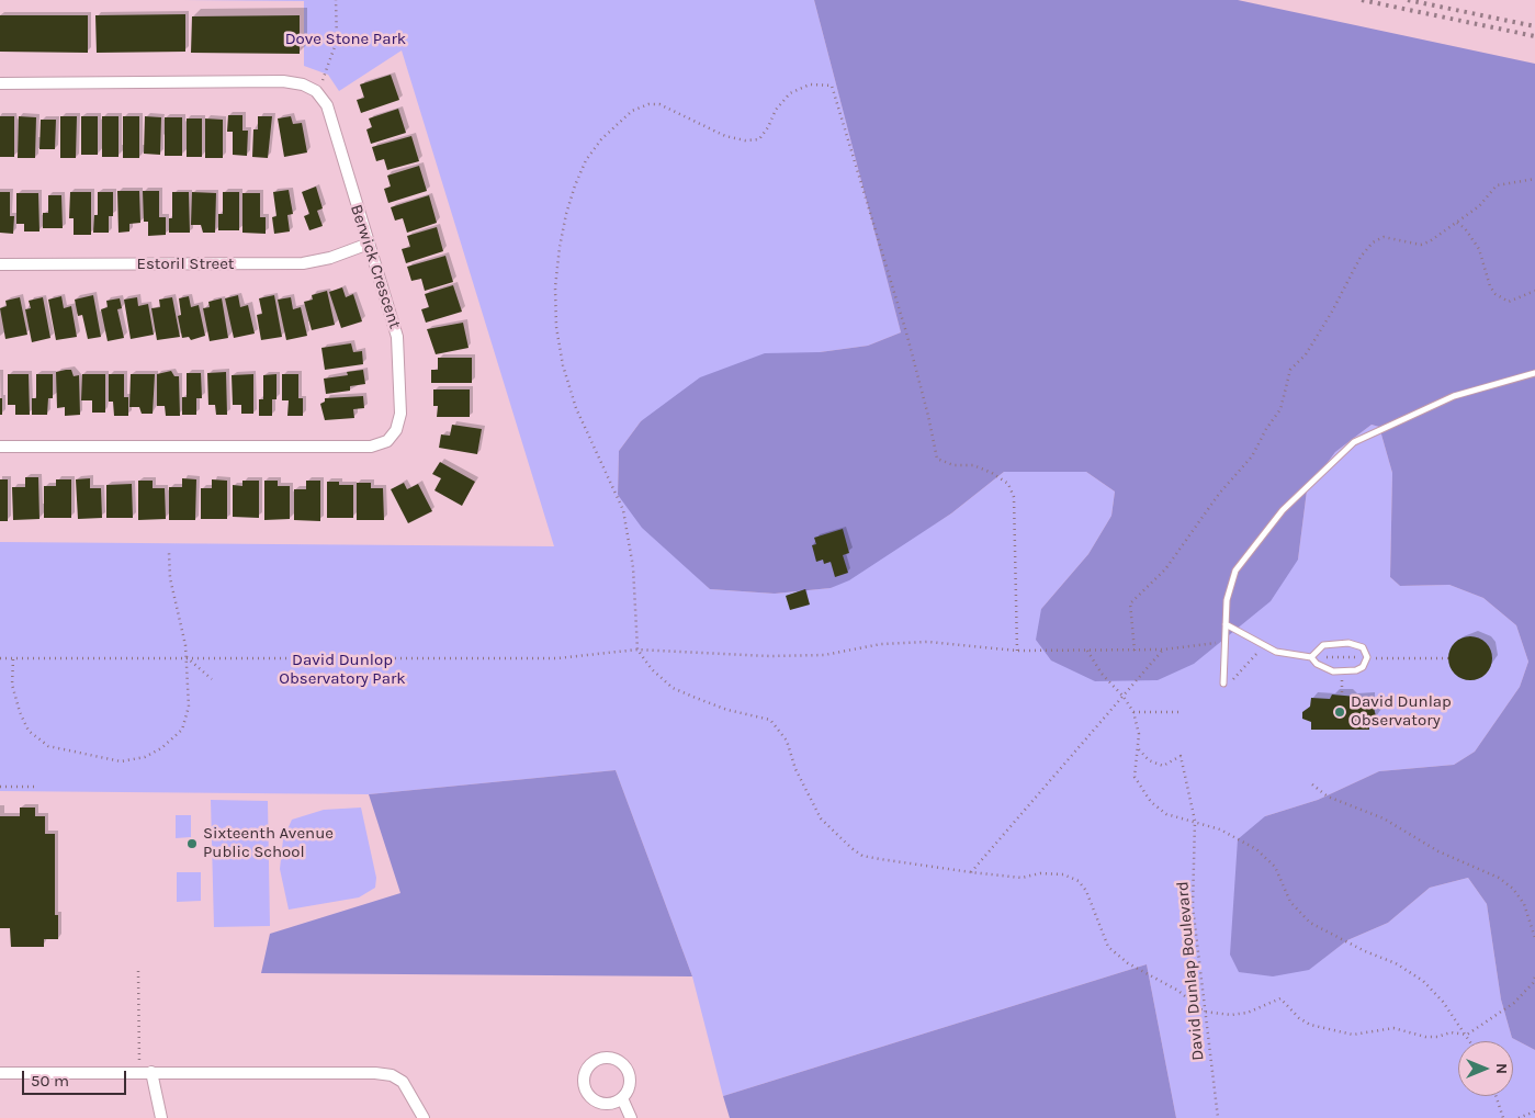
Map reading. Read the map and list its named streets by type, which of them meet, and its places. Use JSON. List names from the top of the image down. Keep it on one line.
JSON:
{"streets":{"street":["Estoril Street","Berwick Crescent"],"path":["David Dunlap Boulevard"]},"crossings":[["Estoril Street","Berwick Crescent"]],"parks":["Dove Stone Park","David Dunlop Observatory Park"],"places":["David Dunlap Observatory","Sixteenth Avenue Public School"],"scale_bar":"50 m","north":"right"}
